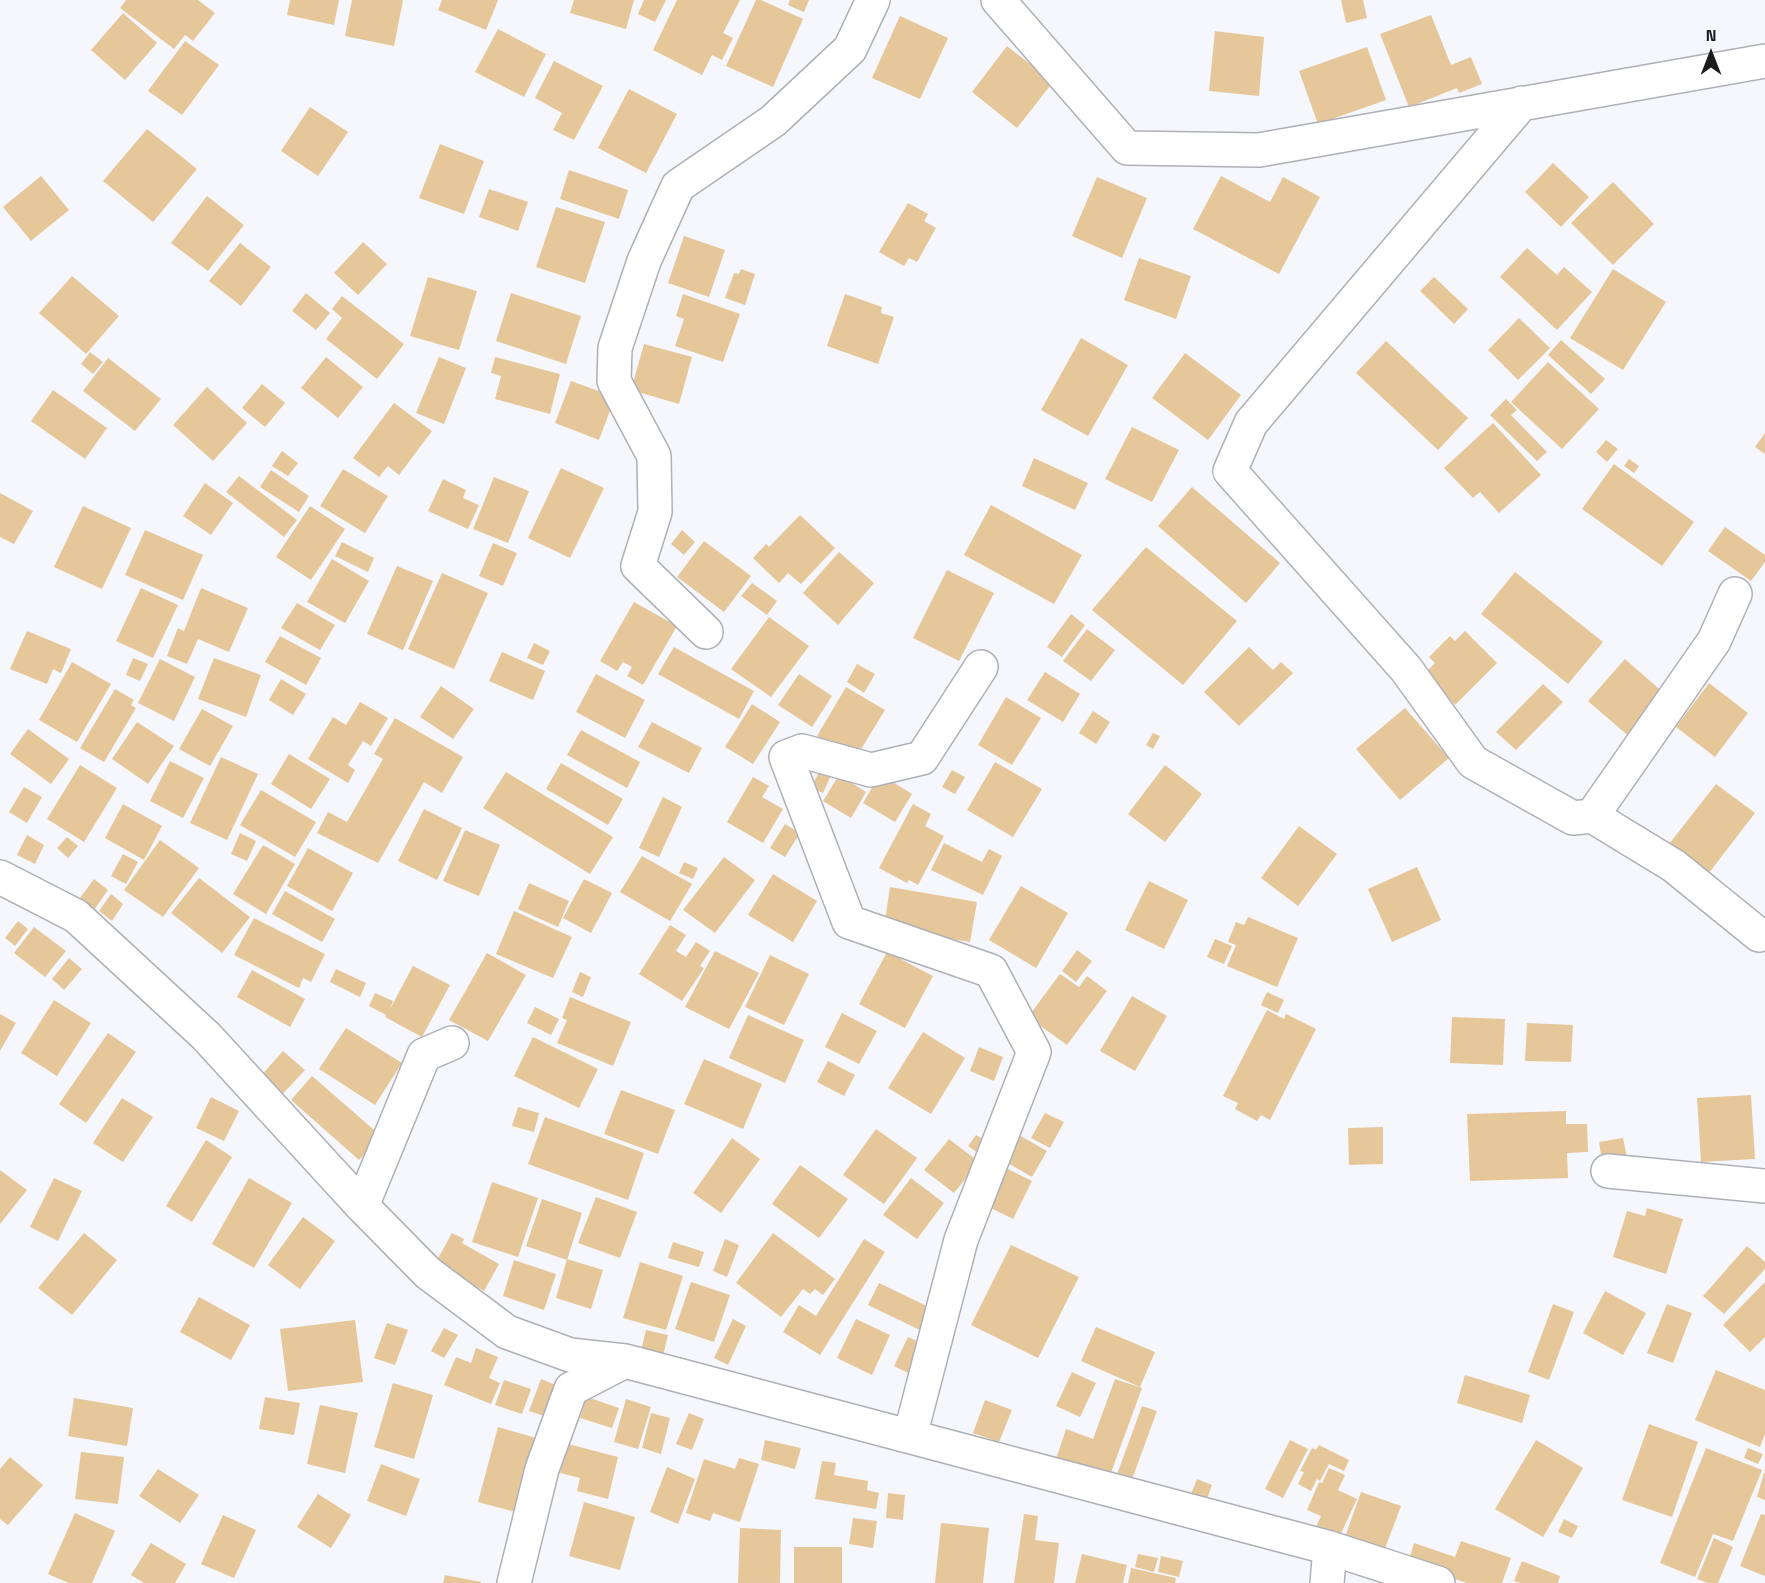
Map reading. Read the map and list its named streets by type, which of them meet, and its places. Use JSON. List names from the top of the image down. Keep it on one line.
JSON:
{"north":"top"}
